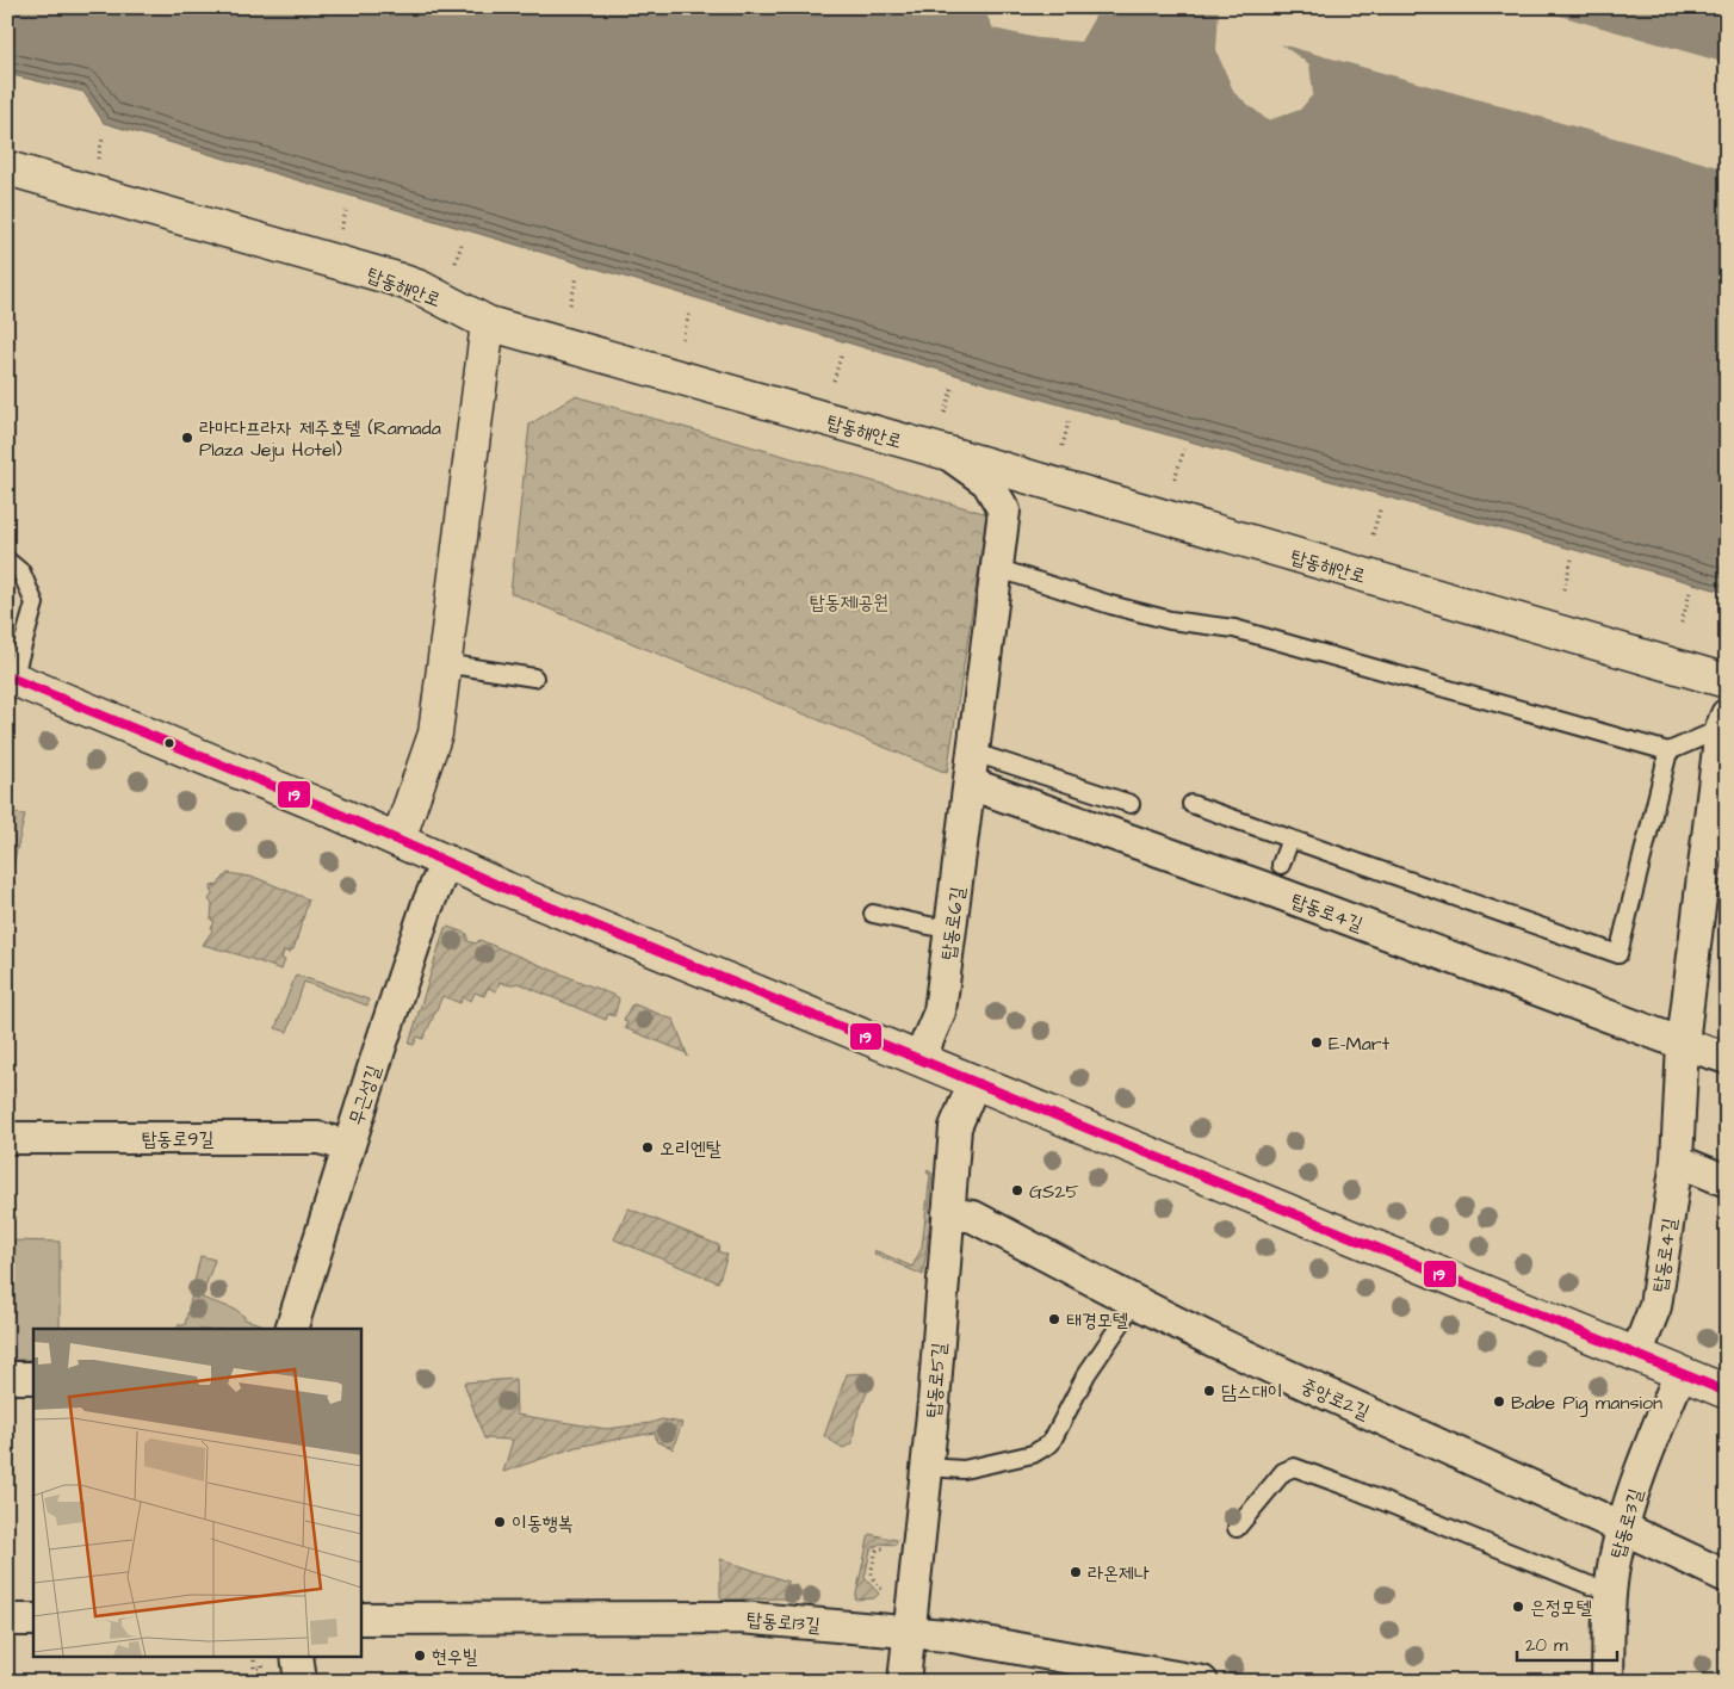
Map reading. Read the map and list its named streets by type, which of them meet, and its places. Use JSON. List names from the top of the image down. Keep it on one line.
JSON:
{"streets":{"street":["탑동해안로","탑동로4길","탑동로6길","무근성길","탑동로9길","탑동로5길","중앙로2길","탑동로3길","탑동로13길"]},"crossings":[["탑동해안로","탑동로6길"],["탑동로4길","탑동로6길"],["무근성길","탑동로9길"],["탑동로5길","중앙로2길"],["탑동로5길","탑동로13길"],["중앙로2길","탑동로3길"]],"parks":["탑동제1공원"],"places":["라마다프라자 제주호텔 (Ramada Plaza Jeju Hotel)","E-Mart","오리엔탈","GS25","태경모텔","담스대이","Babe Pig mansion","이동행복","라온제나","은정모텔","현우빌"],"lines":["transit line 19"],"scale_bar":"20 m"}
